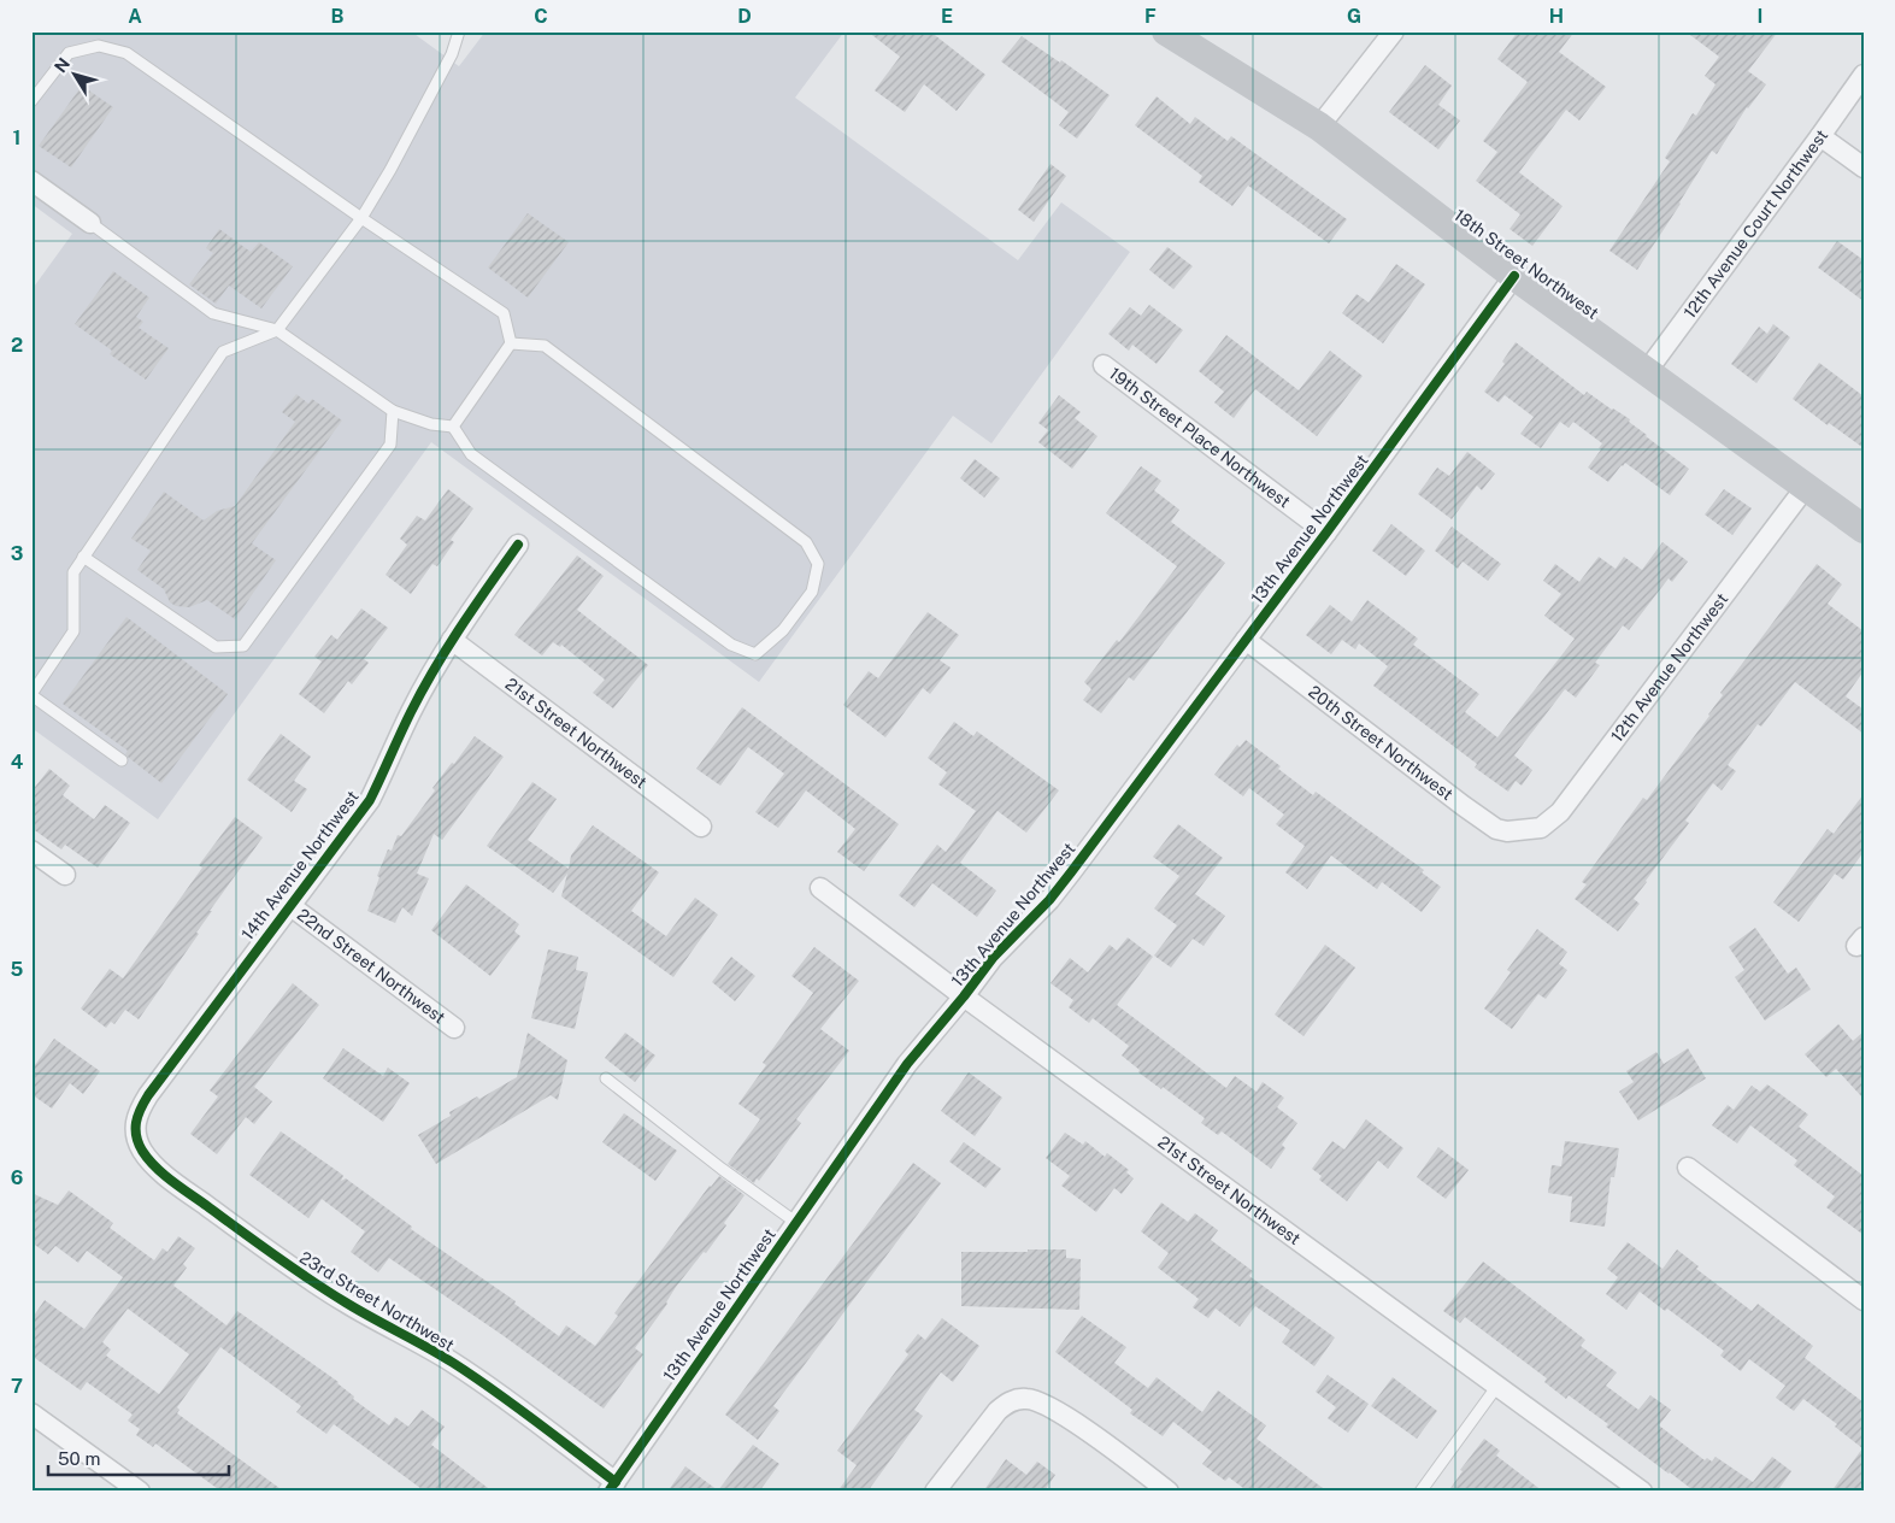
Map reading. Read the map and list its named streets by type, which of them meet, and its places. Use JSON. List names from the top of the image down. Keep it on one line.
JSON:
{"streets":{"street":["12th Avenue Court Northwest","18th Street Northwest","19th Street Place Northwest","13th Avenue Northwest","12th Avenue Northwest","21st Street Northwest","20th Street Northwest","14th Avenue Northwest","22nd Street Northwest","23rd Street Northwest"]},"crossings":[["12th Avenue Court Northwest","18th Street Northwest"],["18th Street Northwest","13th Avenue Northwest"],["18th Street Northwest","12th Avenue Northwest"],["19th Street Place Northwest","13th Avenue Northwest"],["13th Avenue Northwest","21st Street Northwest"],["13th Avenue Northwest","20th Street Northwest"],["13th Avenue Northwest","23rd Street Northwest"],["12th Avenue Northwest","20th Street Northwest"],["21st Street Northwest","14th Avenue Northwest"],["14th Avenue Northwest","22nd Street Northwest"],["14th Avenue Northwest","23rd Street Northwest"]],"scale_bar":"50 m","north":"top left","grid":{"columns":["A","B","C","D","E","F","G","H","I"],"rows":["1","2","3","4","5","6","7"]}}
